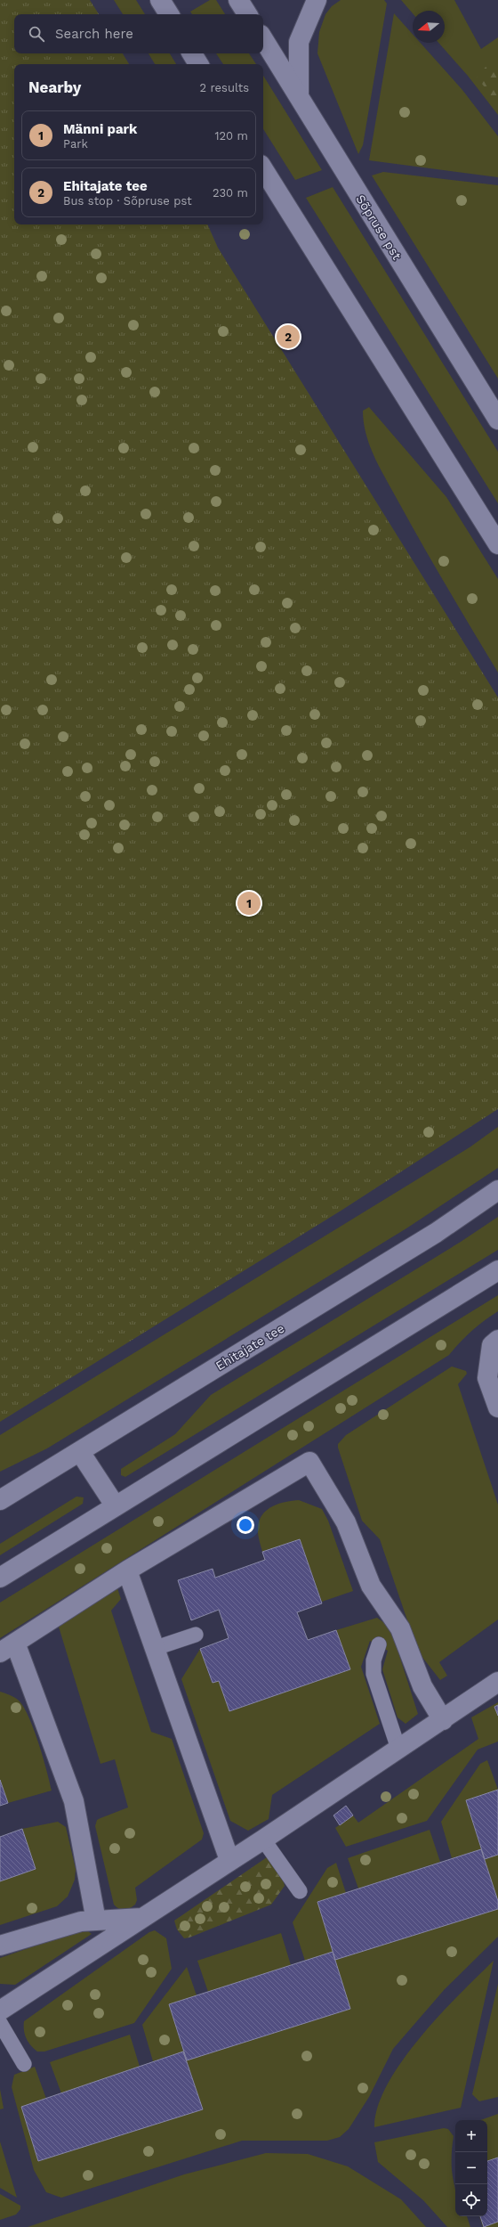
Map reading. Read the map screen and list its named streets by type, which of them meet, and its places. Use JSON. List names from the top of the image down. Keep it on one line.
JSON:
{"streets":{"main road":["Sõpruse pst","Ehitajate tee"]},"north":"left","page":{"search":"Search here","heading":["Nearby","2 results"],"list":[{"mark":"1","name":"Männi park","note":"Park","value":"120 m"},{"mark":"2","name":"Ehitajate tee","note":"Bus stop · Sõpruse pst","value":"230 m"}],"pins":["2","1"],"map_buttons":["+","−"]}}
